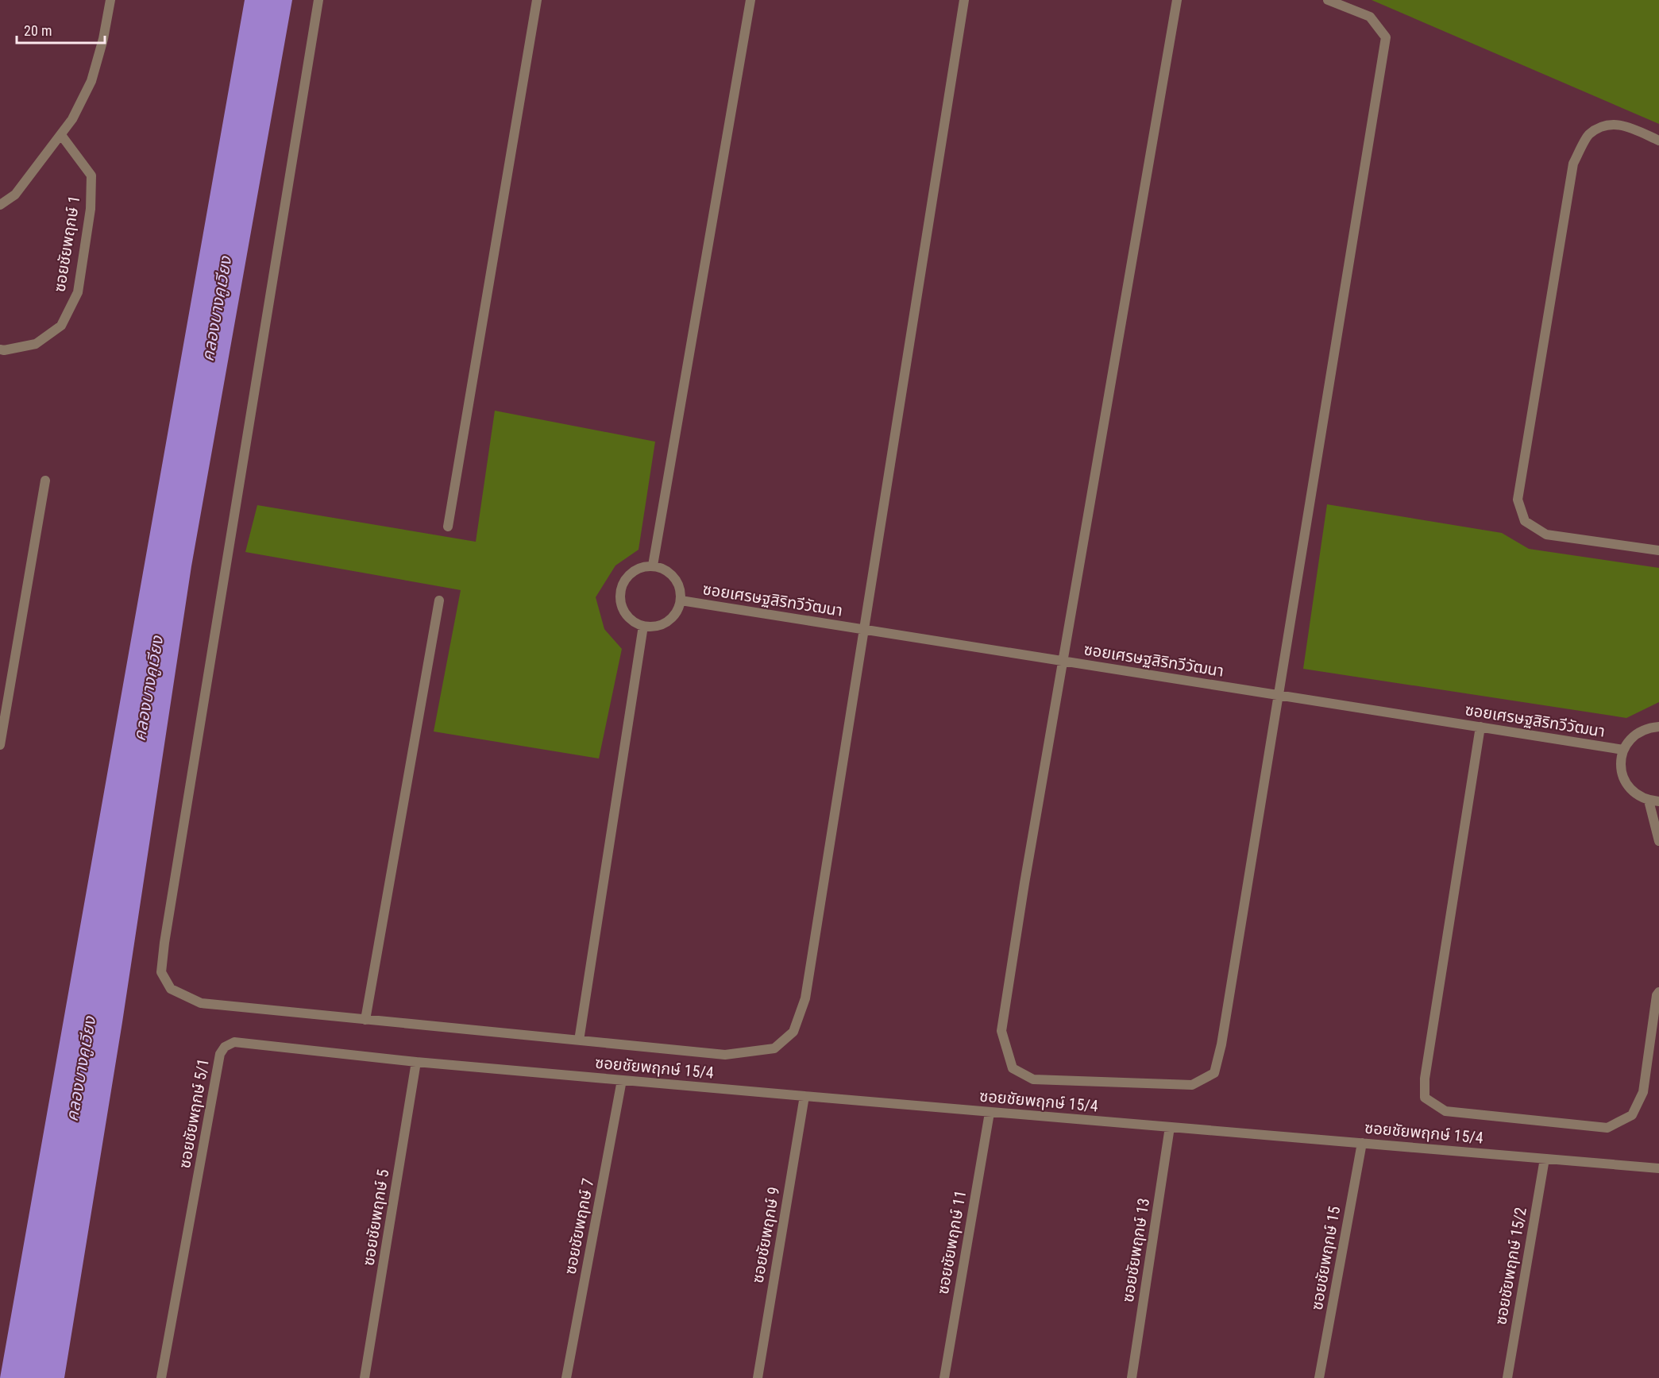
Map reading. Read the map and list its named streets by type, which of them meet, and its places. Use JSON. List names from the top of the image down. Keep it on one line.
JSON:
{"streets":{"street":["ซอยชัยพฤกษ์ 1","ซอยเศรษฐสิริทวีวัฒนา","ซอยชัยพฤกษ์ 15/4","ซอยชัยพฤกษ์ 5/1","ซอยชัยพฤกษ์ 5","ซอยชัยพฤกษ์ 7","ซอยชัยพฤกษ์ 9","ซอยชัยพฤกษ์ 11","ซอยชัยพฤกษ์ 13","ซอยชัยพฤกษ์ 15","ซอยชัยพฤกษ์ 15/2"]},"crossings":[["ซอยชัยพฤกษ์ 15/4","ซอยชัยพฤกษ์ 5/1"],["ซอยชัยพฤกษ์ 15/4","ซอยชัยพฤกษ์ 5"],["ซอยชัยพฤกษ์ 15/4","ซอยชัยพฤกษ์ 7"],["ซอยชัยพฤกษ์ 15/4","ซอยชัยพฤกษ์ 9"],["ซอยชัยพฤกษ์ 15/4","ซอยชัยพฤกษ์ 11"],["ซอยชัยพฤกษ์ 15/4","ซอยชัยพฤกษ์ 13"],["ซอยชัยพฤกษ์ 15/4","ซอยชัยพฤกษ์ 15"],["ซอยชัยพฤกษ์ 15/4","ซอยชัยพฤกษ์ 15/2"],["ซอยชัยพฤกษ์ 5/1","ซอยชัยพฤกษ์ 5"]],"water":["คลองบางคูเวียง"],"scale_bar":"20 m"}
